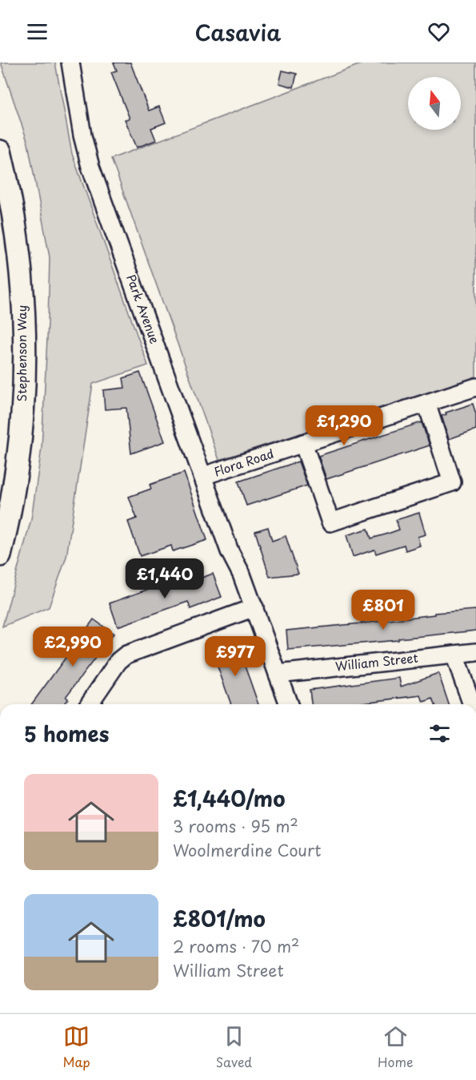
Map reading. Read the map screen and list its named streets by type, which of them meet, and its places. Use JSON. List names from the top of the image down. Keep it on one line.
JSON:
{"streets":{"main road":["Stephenson Way"],"street":["Park Avenue","Flora Road","William Street"]},"crossings":[["Park Avenue","Flora Road"],["Park Avenue","William Street"]],"north":"top","page":{"header":"Casavia","price":["£1,290","£1,440","£801","£2,990","£977"],"heading":"5 homes","list":[{"name":"£1,440/mo","note":"3 rooms · 95 m² · Woolmerdine Court"},{"name":"£801/mo","note":"2 rooms · 70 m² · William Street"}],"tabs":["Map","Saved","Home"]}}
